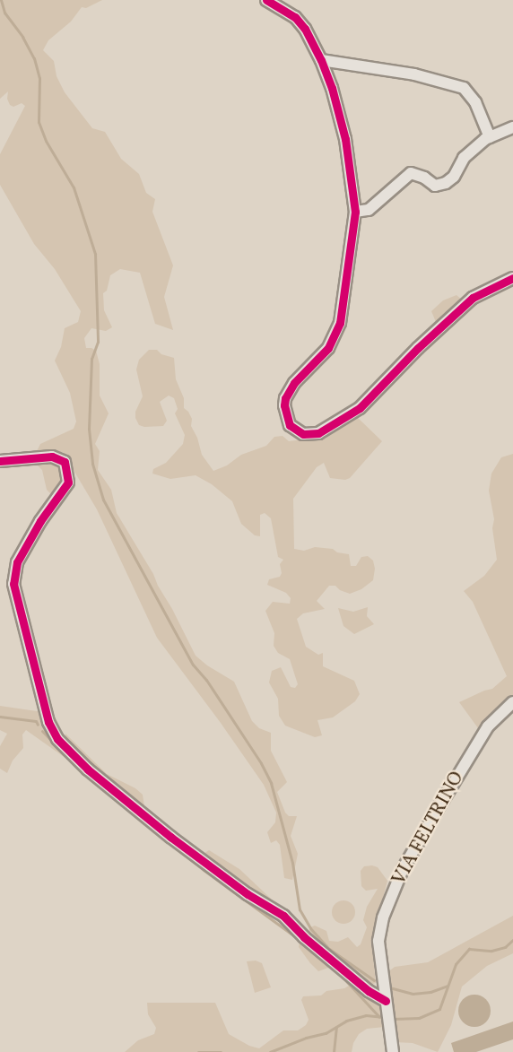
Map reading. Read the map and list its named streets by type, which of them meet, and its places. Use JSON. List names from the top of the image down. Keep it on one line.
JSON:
{"streets":{"street":["VIA FELTRINO"]}}
